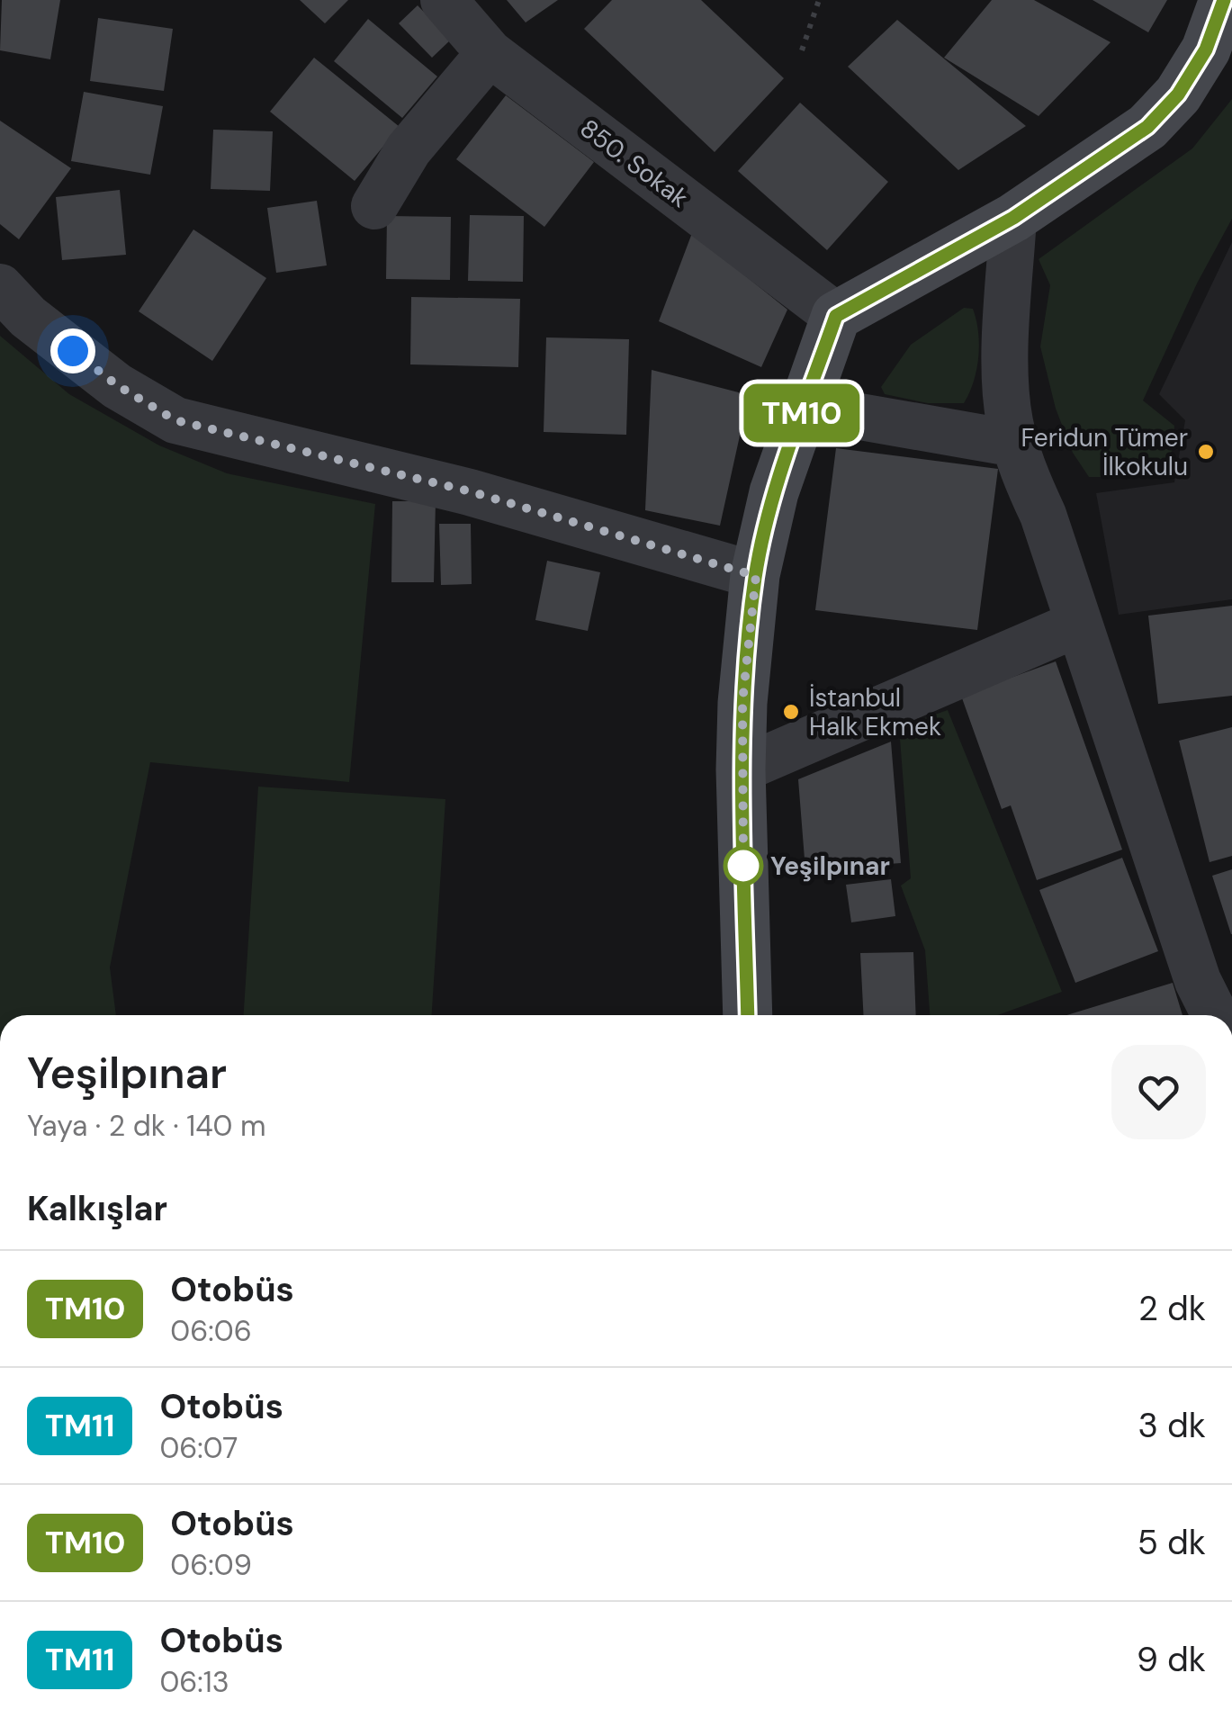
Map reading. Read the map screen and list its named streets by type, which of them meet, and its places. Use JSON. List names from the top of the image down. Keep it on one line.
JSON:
{"streets":{"street":["850. Sokak"]},"places":["Feridun Tümer İlkokulu","İstanbul Halk Ekmek","Yeşilpınar"],"lines":["bus line TM10"],"page":{"on_map":"TM10","heading":[["Yeşilpınar","Yaya · 2 dk · 140 m"],"Kalkışlar"],"list":[{"mark":"TM10","name":"Otobüs","note":"06:06","value":"2 dk"},{"mark":"TM11","name":"Otobüs","note":"06:07","value":"3 dk"},{"mark":"TM10","name":"Otobüs","note":"06:09","value":"5 dk"},{"mark":"TM11","name":"Otobüs","note":"06:13","value":"9 dk"}]}}
